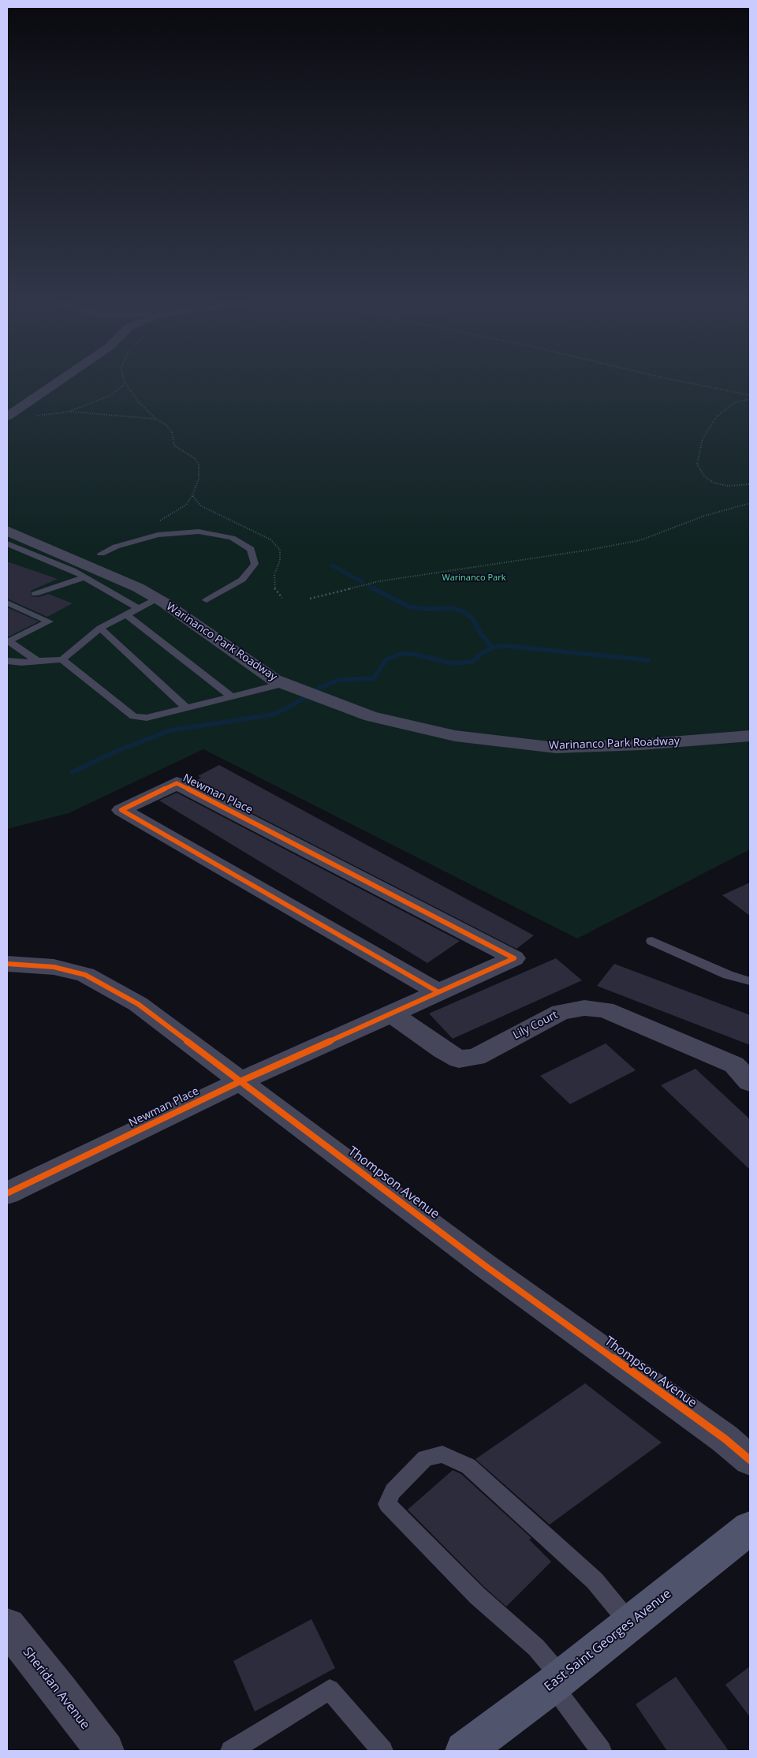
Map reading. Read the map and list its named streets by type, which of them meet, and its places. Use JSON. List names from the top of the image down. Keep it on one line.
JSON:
{"streets":{"main road":["East Saint Georges Avenue"],"street":["Warinanco Park Roadway","Newman Place","Lily Court","Thompson Avenue","Sheridan Avenue"]},"crossings":[["Newman Place","Lily Court"],["Newman Place","Thompson Avenue"]],"parks":["Warinanco Park"]}
